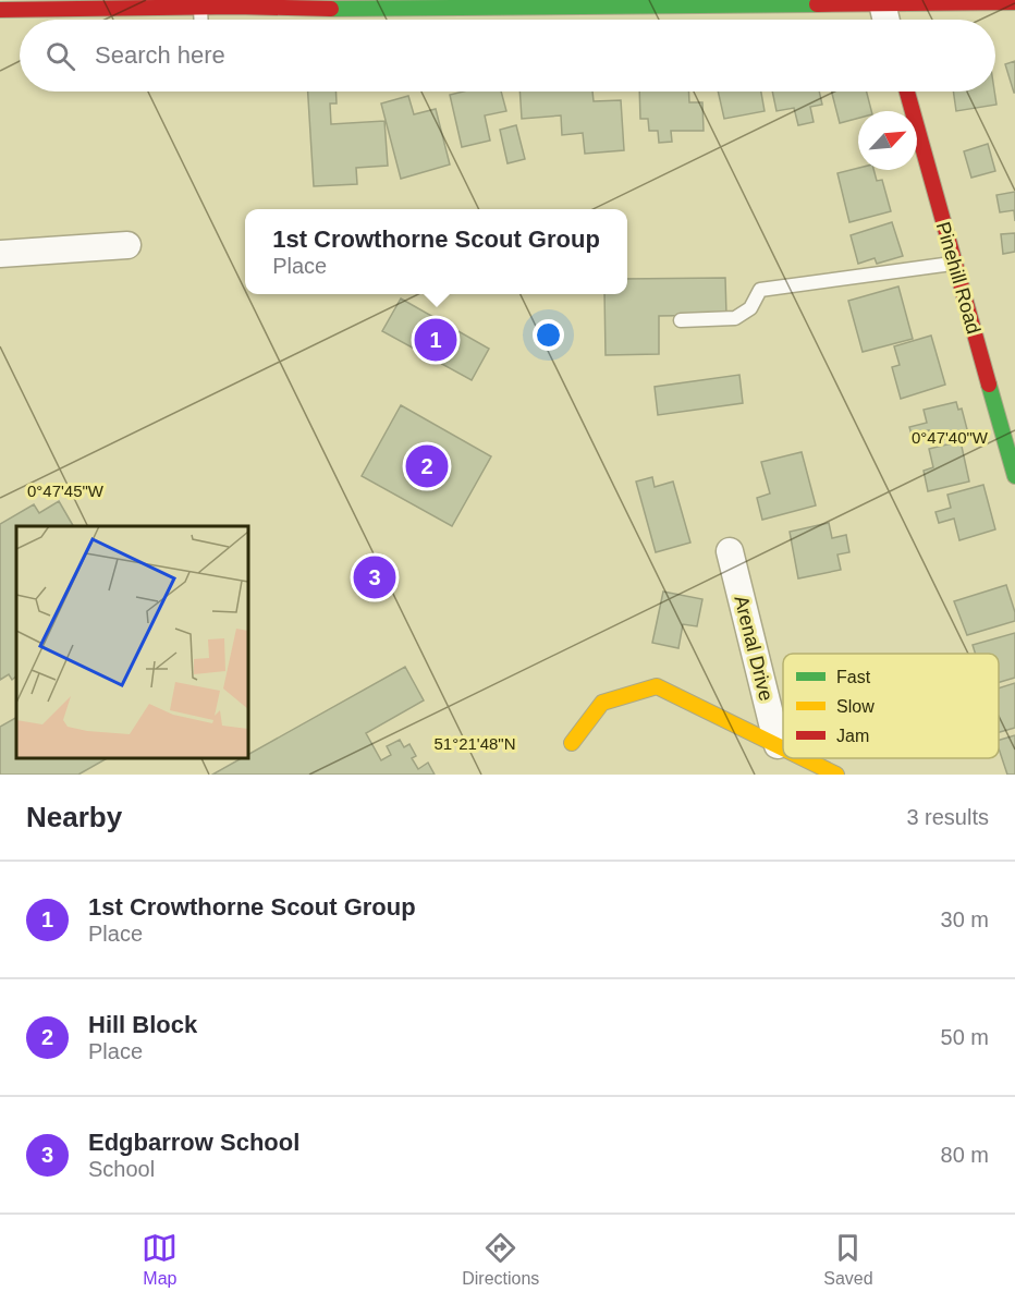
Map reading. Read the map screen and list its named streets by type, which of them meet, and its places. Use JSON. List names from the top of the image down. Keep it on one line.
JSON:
{"streets":{"street":["Pinehill Road","Arenal Drive"]},"legend":["Fast","Slow","Jam"],"north":"top right","page":{"search":"Search here","popup":["1st Crowthorne Scout Group","Place"],"pins":["1","2","3"],"heading":["Nearby","3 results"],"list":[{"mark":"1","name":"1st Crowthorne Scout Group","note":"Place","value":"30 m"},{"mark":"2","name":"Hill Block","note":"Place","value":"50 m"},{"mark":"3","name":"Edgbarrow School","note":"School","value":"80 m"}],"nav":["Map","Directions","Saved"]},"coordinates":["0°47'40\"W","0°47'45\"W","51°21'48\"N"]}
